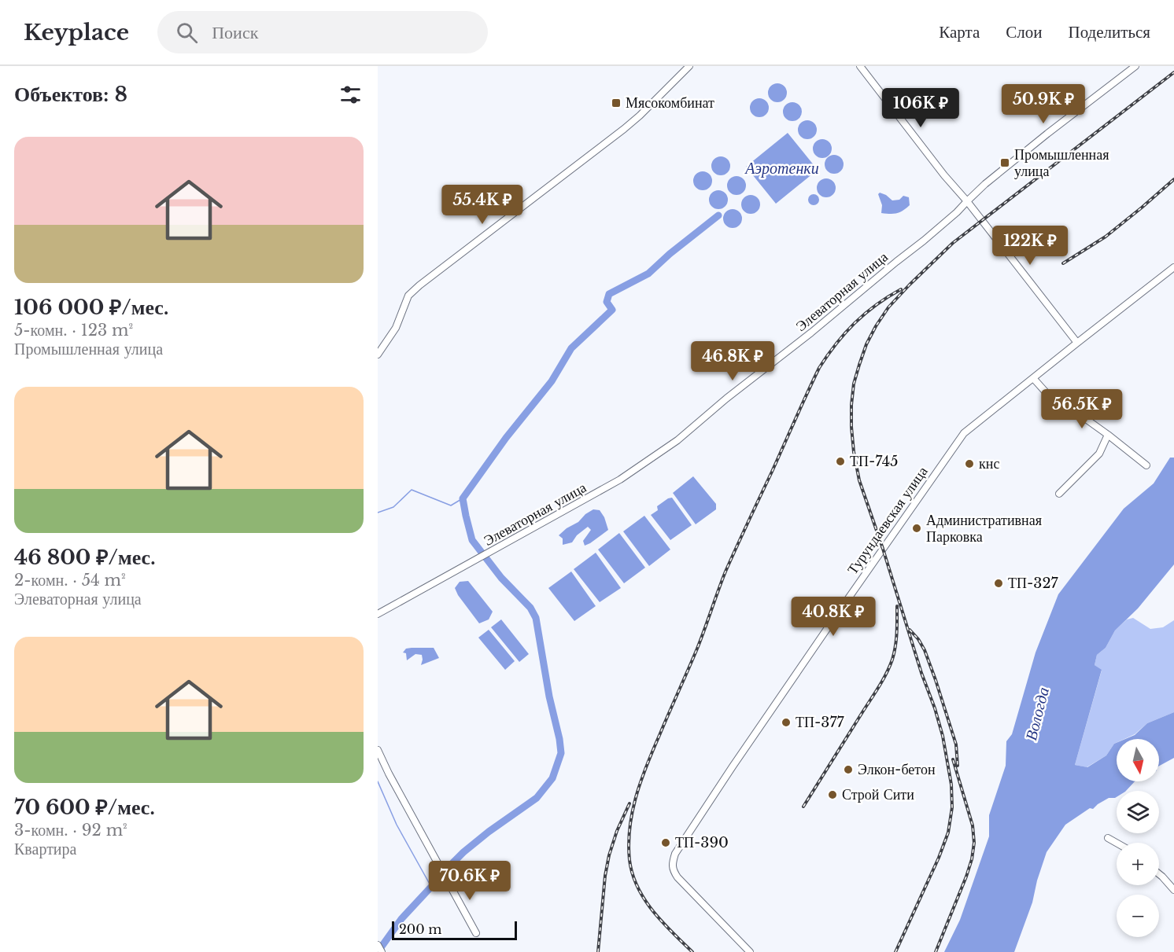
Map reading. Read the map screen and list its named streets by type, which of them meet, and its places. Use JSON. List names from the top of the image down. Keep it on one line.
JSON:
{"streets":{"street":["Элеваторная улица","Турундаевская улица"]},"water":["Аэротенки","Вологда"],"places":{"transit":["Мясокомбинат","Промышленная улица"],"other":["ТП-745","кнс","Административная Парковка","ТП-327","ТП-377","Элкон-бетон","Строй Сити","ТП-390"]},"scale_bar":"200 m","north":"bottom","page":{"header":"Keyplace","search":"Поиск","nav":["Карта","Слои","Поделиться"],"heading":"Объектов: 8","price":["50.9K ₽","106K ₽","55.4K ₽","122K ₽","46.8K ₽","56.5K ₽","40.8K ₽","70.6K ₽"],"list":[{"name":"106 000 ₽/мес.","note":"5-комн. · 123 m² · Промышленная улица"},{"name":"46 800 ₽/мес.","note":"2-комн. · 54 m² · Элеваторная улица"},{"name":"70 600 ₽/мес.","note":"3-комн. · 92 m² · Квартира"}],"map_buttons":["+","−"],"scale":"200 m"}}
